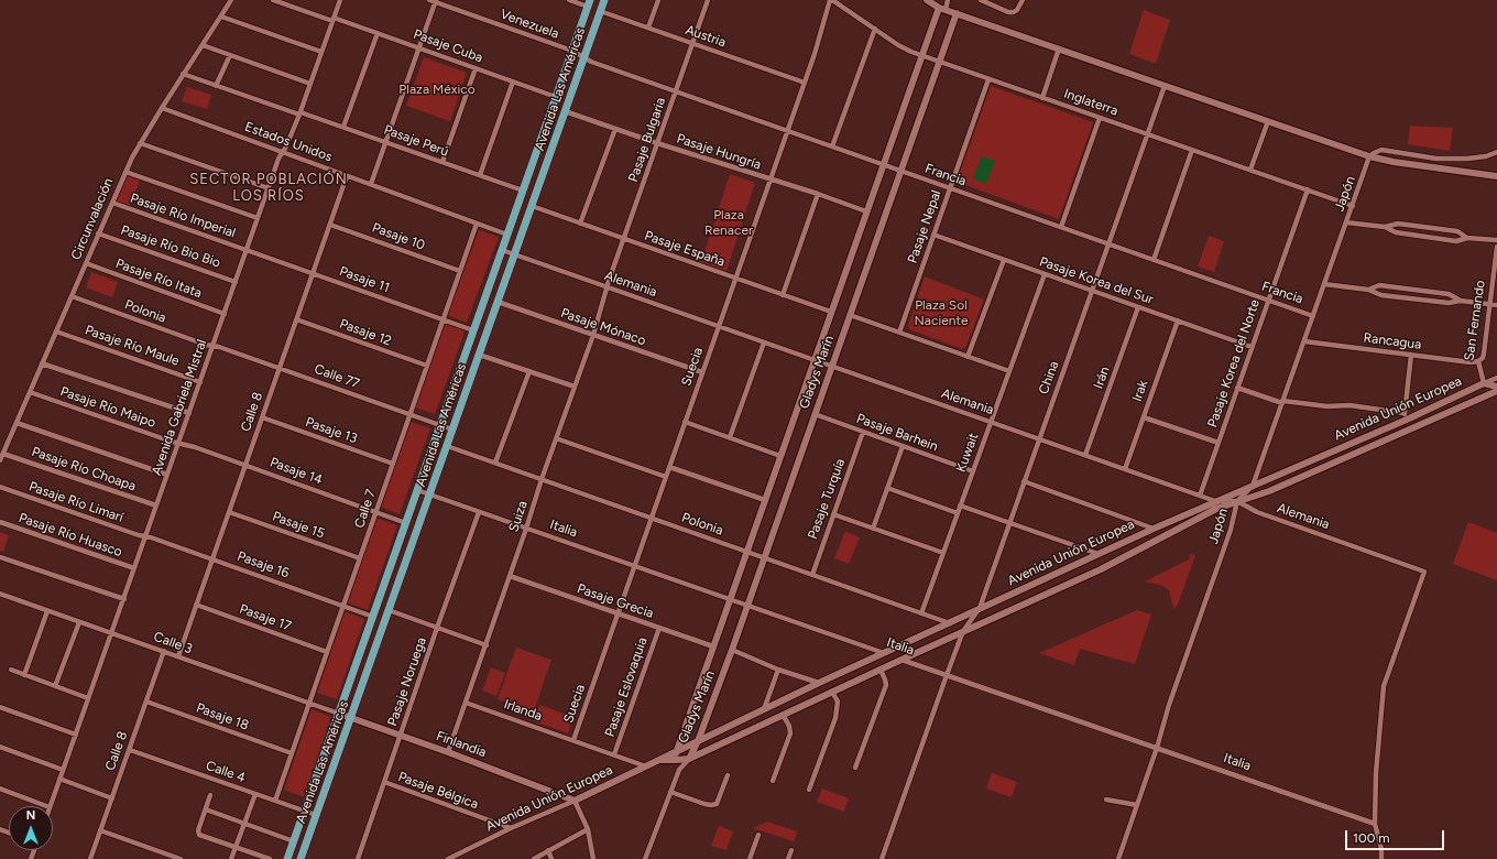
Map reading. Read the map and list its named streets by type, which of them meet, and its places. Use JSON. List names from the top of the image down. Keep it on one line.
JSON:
{"streets":{"main road":["Avenida Las Américas"],"street":["Venezuela","Austria","Pasaje Cuba","Inglaterra","Pasaje Bulgaria","Pasaje Perú","Estados Unidos","Pasaje Hungría","Francia","Japón","Pasaje Río Imperial","Circunvalación","Pasaje Nepal","Pasaje 10","Pasaje Río Bio Bio","Pasaje España","Pasaje Río Itata","Pasaje 11","Pasaje Korea del Sur","Alemania","Polonia","San Fernando","Pasaje Mónaco","Pasaje 12","Rancagua","Pasaje Río Maule","Pasaje Korea del Norte","Suecia","Gladys Marín","Calle 77","China","Irán","Irak","Pasaje Río Maipo","Avenida Gabriela Mistral","Avenida Unión Europea","Calle 8","Pasaje 13","Pasaje Barhein","Kuwait","Pasaje Río Choapa","Pasaje 14","Pasaje Turquía","Pasaje Río Limarí","Calle 7","Suiza","Pasaje 15","Italia","Pasaje Río Huasco","Pasaje 16","Pasaje Grecia","Pasaje 17","Calle 3","Pasaje Noruega","Pasaje Eslovaquia","Irlanda","Pasaje 18","Finlandia","Calle 4","Pasaje Bélgica"]},"crossings":[["Venezuela","Avenida Las Américas"],["Venezuela","Francia"],["Austria","Avenida Las Américas"],["Austria","Pasaje Bulgaria"],["Austria","Suecia"],["Pasaje Cuba","Avenida Las Américas"],["Pasaje Cuba","Avenida Gabriela Mistral"],["Avenida Las Américas","Pasaje Perú"],["Avenida Las Américas","Estados Unidos"],["Avenida Las Américas","Pasaje Hungría"],["Avenida Las Américas","Francia"],["Avenida Las Américas","Pasaje España"],["Avenida Las Américas","Pasaje 11"],["Avenida Las Américas","Alemania"],["Avenida Las Américas","Polonia"],["Avenida Las Américas","Pasaje Mónaco"],["Avenida Las Américas","Calle 77"],["Avenida Las Américas","Pasaje 14"],["Avenida Las Américas","Italia"],["Avenida Las Américas","Pasaje 16"],["Avenida Las Américas","Calle 3"],["Avenida Las Américas","Finlandia"],["Avenida Las Américas","Calle 4"],["Inglaterra","Japón"],["Inglaterra","Pasaje Nepal"],["Inglaterra","Pasaje Korea del Norte"],["Inglaterra","Suecia"],["Inglaterra","Gladys Marín"],["Inglaterra","China"],["Pasaje Bulgaria","Pasaje Hungría"],["Pasaje Bulgaria","Francia"],["Pasaje Bulgaria","Pasaje España"],["Pasaje Bulgaria","Alemania"],["Pasaje Bulgaria","Suiza"],["Pasaje Perú","Circunvalación"],["Pasaje Perú","Avenida Gabriela Mistral"],["Estados Unidos","Circunvalación"],["Estados Unidos","Avenida Gabriela Mistral"],["Estados Unidos","Calle 8"],["Estados Unidos","Calle 7"],["Pasaje Hungría","Suecia"],["Pasaje Hungría","Gladys Marín"],["Francia","Japón"],["Francia","Pasaje Nepal"],["Francia","Pasaje Korea del Norte"],["Francia","Suecia"],["Francia","Gladys Marín"],["Francia","China"],["Japón","Alemania"],["Japón","Rancagua"],["Japón","Avenida Unión Europea"],["Japón","Italia"],["Pasaje Río Imperial","Circunvalación"],["Pasaje Río Imperial","Pasaje 11"],["Pasaje Río Imperial","Avenida Gabriela Mistral"],["Circunvalación","Pasaje Río Bio Bio"],["Circunvalación","Pasaje Río Itata"],["Circunvalación","Polonia"],["Circunvalación","Pasaje Río Maule"],["Circunvalación","Pasaje Río Maipo"],["Circunvalación","Pasaje Río Choapa"],["Pasaje Nepal","Pasaje Korea del Sur"],["Pasaje 10","Calle 8"],["Pasaje 10","Calle 7"],["Pasaje Río Bio Bio","Avenida Gabriela Mistral"],["Pasaje España","Suecia"],["Pasaje España","Gladys Marín"],["Pasaje Río Itata","Avenida Gabriela Mistral"],["Pasaje 11","Avenida Gabriela Mistral"],["Pasaje 11","Calle 8"],["Pasaje 11","Calle 7"],["Pasaje Korea del Sur","Pasaje Korea del Norte"],["Pasaje Korea del Sur","China"],["Pasaje Korea del Sur","Irán"],["Pasaje Korea del Sur","Irak"],["Pasaje Korea del Sur","Kuwait"],["Alemania","Pasaje Korea del Norte"],["Alemania","Suecia"],["Alemania","Gladys Marín"],["Alemania","China"],["Alemania","Irán"],["Alemania","Irak"],["Alemania","Avenida Unión Europea"],["Alemania","Kuwait"],["Alemania","Suiza"],["Alemania","Italia"],["Polonia","Suecia"],["Polonia","Gladys Marín"],["Polonia","Calle 77"],["Polonia","Avenida Gabriela Mistral"],["Polonia","Avenida Unión Europea"],["Polonia","Kuwait"],["Polonia","Pasaje Turquía"],["Polonia","Suiza"],["San Fernando","Rancagua"],["San Fernando","Avenida Unión Europea"],["Pasaje Mónaco","Suecia"],["Pasaje Mónaco","Suiza"],["Pasaje 12","Calle 8"],["Pasaje 12","Calle 7"],["Pasaje Río Maule","Avenida Gabriela Mistral"],["Suecia","Italia"],["Suecia","Pasaje Grecia"],["Suecia","Irlanda"],["Gladys Marín","Avenida Unión Europea"],["Gladys Marín","Pasaje Barhein"],["Gladys Marín","Italia"],["Gladys Marín","Pasaje Grecia"],["Calle 77","Avenida Gabriela Mistral"],["Calle 77","Calle 8"],["Calle 77","Calle 7"],["China","Avenida Unión Europea"],["China","Italia"],["Pasaje Río Maipo","Avenida Gabriela Mistral"],["Pasaje Río Maipo","Pasaje 14"],["Avenida Gabriela Mistral","Pasaje Río Choapa"],["Avenida Gabriela Mistral","Pasaje 14"],["Avenida Gabriela Mistral","Pasaje Río Limarí"],["Avenida Gabriela Mistral","Pasaje Río Huasco"],["Avenida Gabriela Mistral","Pasaje 16"],["Avenida Gabriela Mistral","Calle 3"],["Avenida Unión Europea","Italia"],["Avenida Unión Europea","Irlanda"],["Avenida Unión Europea","Finlandia"],["Avenida Unión Europea","Pasaje Bélgica"],["Calle 8","Pasaje 13"],["Calle 8","Pasaje 14"],["Calle 8","Pasaje 15"],["Calle 8","Pasaje 16"],["Calle 8","Pasaje 17"],["Calle 8","Calle 3"],["Calle 8","Pasaje 18"],["Calle 8","Calle 4"],["Pasaje 13","Calle 7"],["Pasaje Barhein","Kuwait"],["Pasaje Barhein","Pasaje Turquía"],["Pasaje 14","Calle 7"],["Pasaje Río Limarí","Pasaje 16"],["Calle 7","Pasaje 15"],["Calle 7","Pasaje 16"],["Calle 7","Pasaje 17"],["Calle 7","Calle 3"],["Calle 7","Pasaje 18"],["Calle 7","Calle 4"],["Suiza","Italia"],["Suiza","Pasaje Grecia"],["Suiza","Irlanda"],["Suiza","Finlandia"],["Italia","Pasaje Noruega"],["Pasaje Grecia","Pasaje Eslovaquia"],["Calle 3","Finlandia"],["Pasaje Noruega","Finlandia"],["Pasaje Noruega","Pasaje Bélgica"],["Pasaje Eslovaquia","Irlanda"]],"districts":["SECTOR POBLACIÓN LOS RÍOS"],"parks":["Plaza México","Plaza Renacer","Plaza Sol Naciente"],"scale_bar":"100 m","north":"top"}
